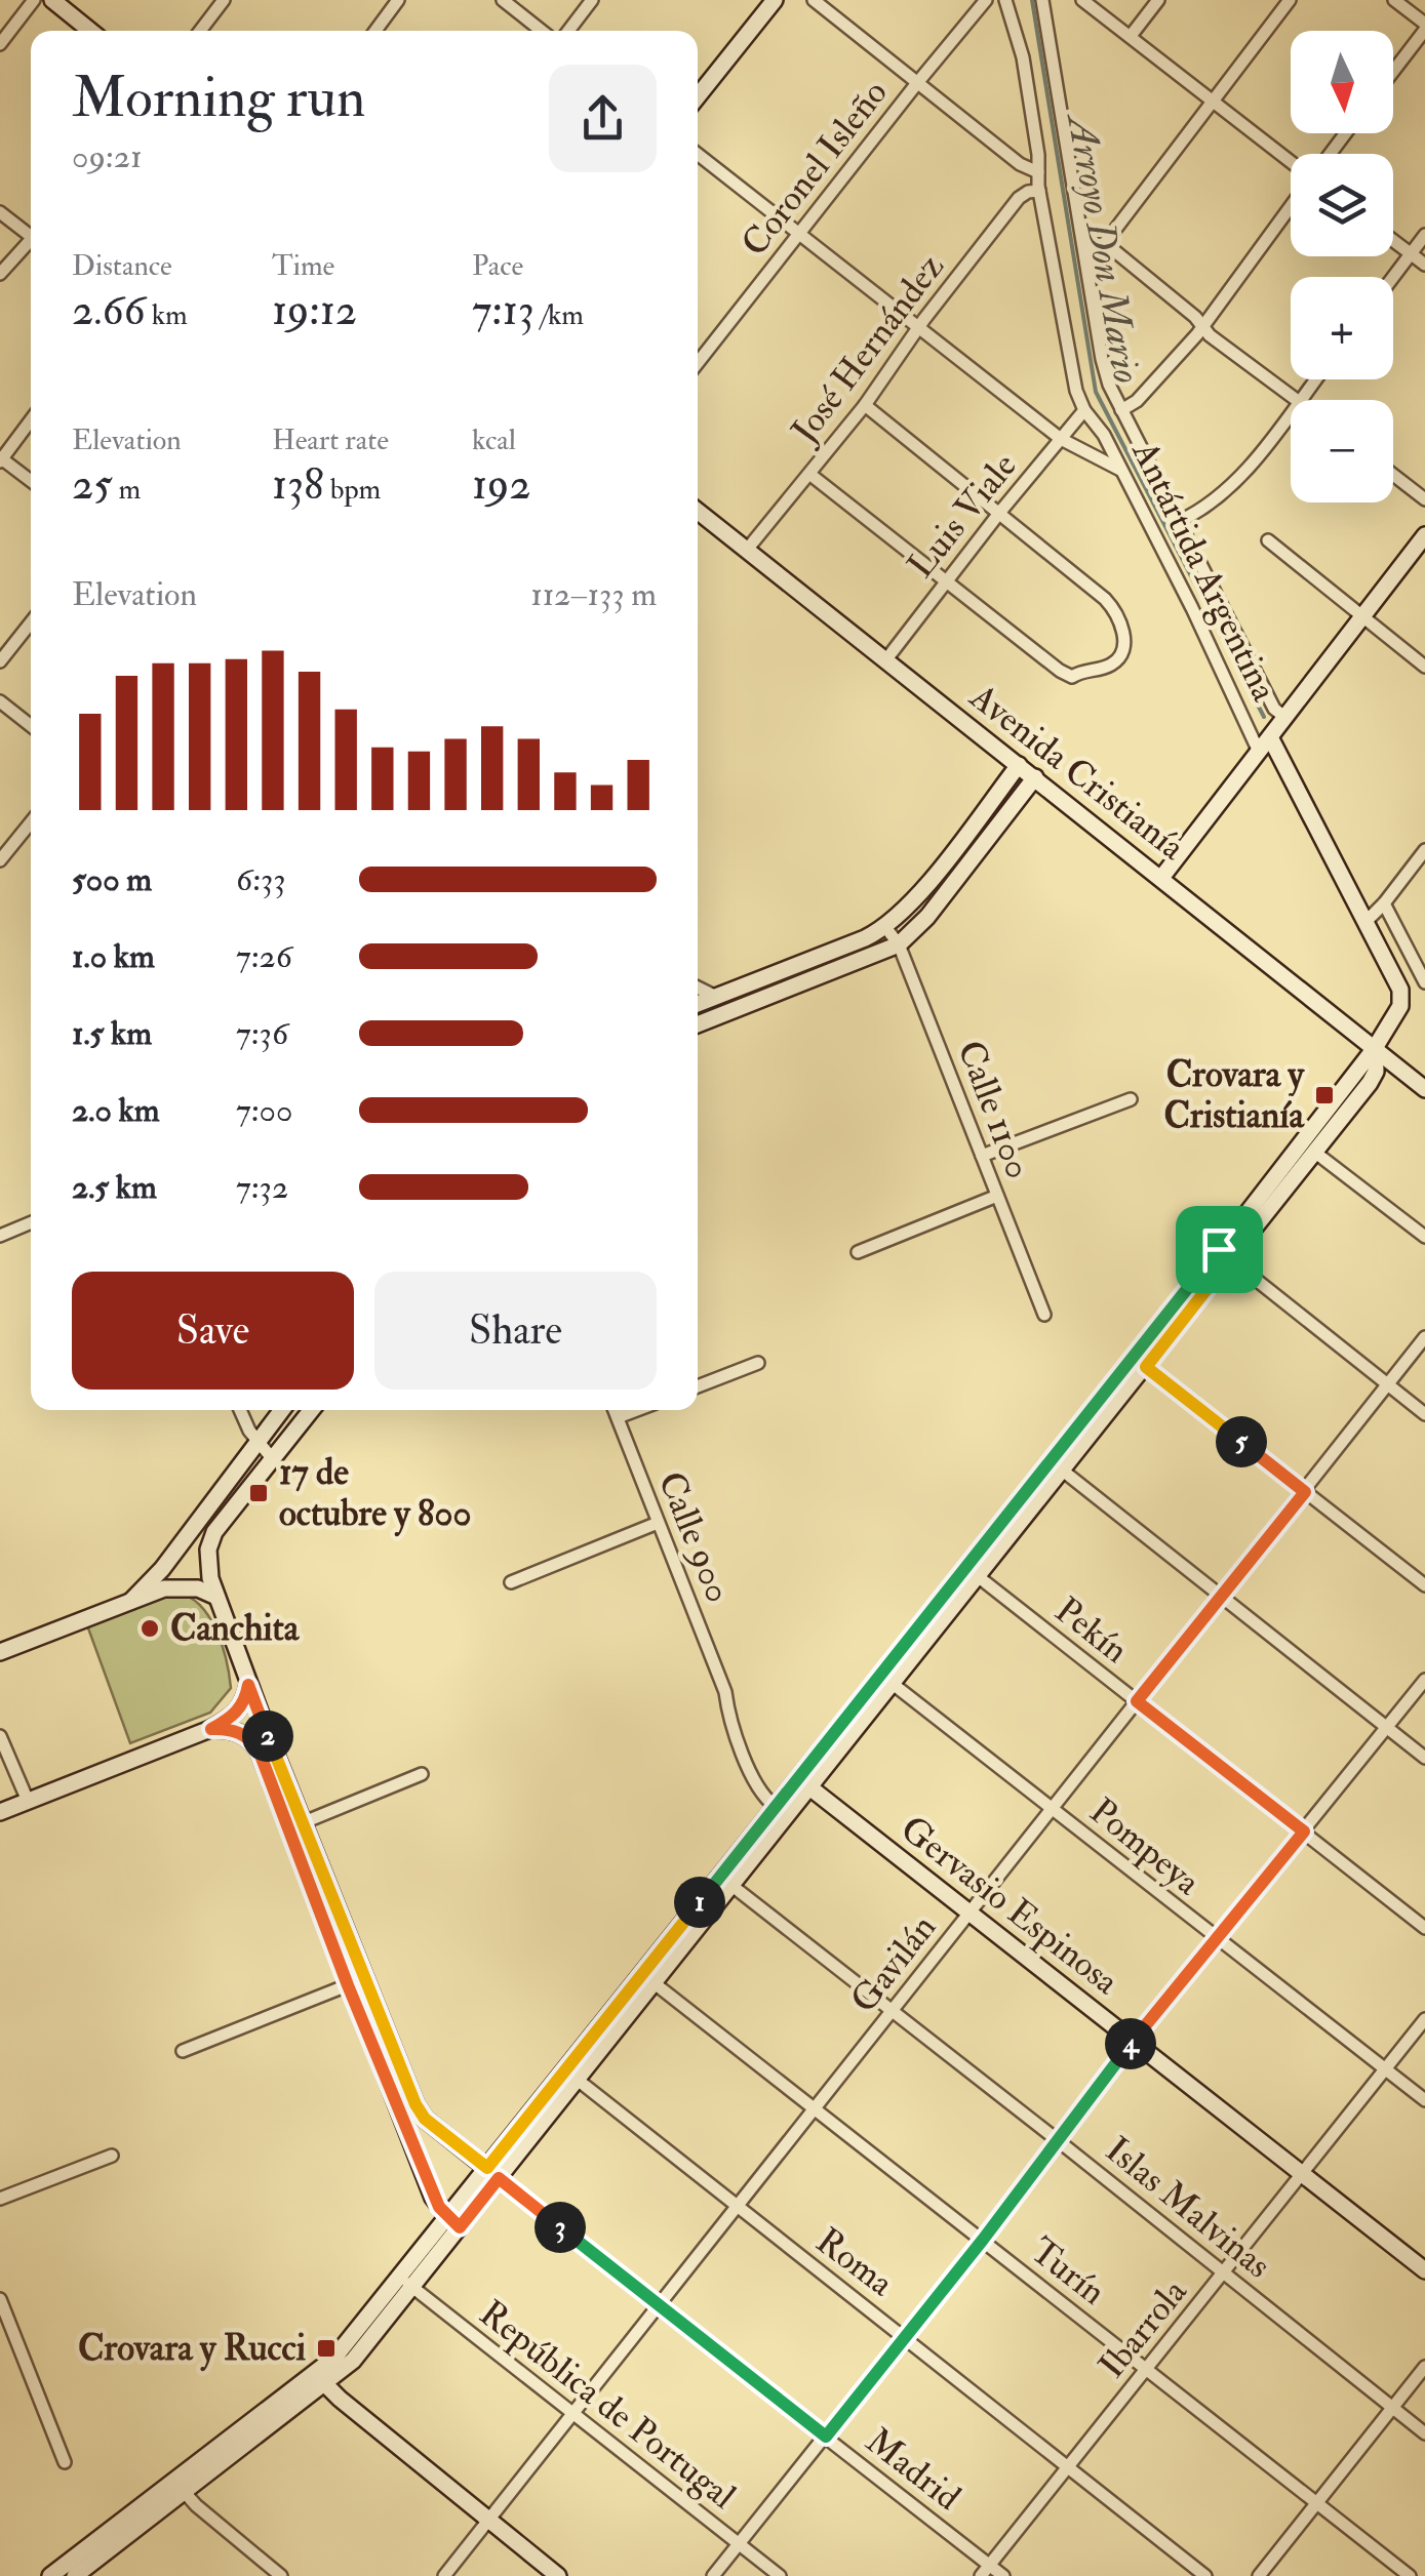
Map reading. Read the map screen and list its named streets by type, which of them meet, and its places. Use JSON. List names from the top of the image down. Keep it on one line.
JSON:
{"streets":{"main road":["Antártida Argentina","Avenida Cristianía","Gervasio Espinosa"],"street":["Coronel Isleño","José Hernández","Luis Viale","Calle 1100","Calle 900","Pekín","Pompeya","Gavilán","Islas Malvinas","Roma","Turín","Ibarrola","República de Portugal","Madrid"]},"crossings":[["José Hernández","Antártida Argentina"],["José Hernández","Avenida Cristianía"],["Luis Viale","Antártida Argentina"],["Luis Viale","Avenida Cristianía"],["Pekín","Gavilán"],["Pompeya","Gavilán"],["Pompeya","Ibarrola"],["Gervasio Espinosa","Gavilán"],["Gervasio Espinosa","Ibarrola"],["Gavilán","Islas Malvinas"],["Gavilán","Roma"],["Gavilán","Turín"],["Gavilán","República de Portugal"],["Gavilán","Madrid"],["Islas Malvinas","Ibarrola"],["Roma","Ibarrola"],["Turín","Ibarrola"],["Ibarrola","Madrid"]],"water":["Arroyo Don Mario"],"places":{"transit":["Crovara y Cristianía","17 de octubre y 800","Crovara y Rucci"],"other":["Canchita"]},"north":"bottom","page":{"map_buttons":["+","−"],"heading":["Morning run","09:21"],"stats":[["Distance","2.66 km"],["Time","19:12"],["Pace","7:13 /km"],["Elevation","25 m"],["Heart rate","138 bpm"],["kcal","192"]],"chart":["Elevation","112–133 m"],"list":[{"name":"500 m","note":"6:33"},{"name":"1.0 km","note":"7:26"},{"name":"1.5 km","note":"7:36"},{"name":"2.0 km","note":"7:00"},{"name":"2.5 km","note":"7:32"}],"buttons":["Save","Share"],"pins":["5","2","1","4","3"]}}
